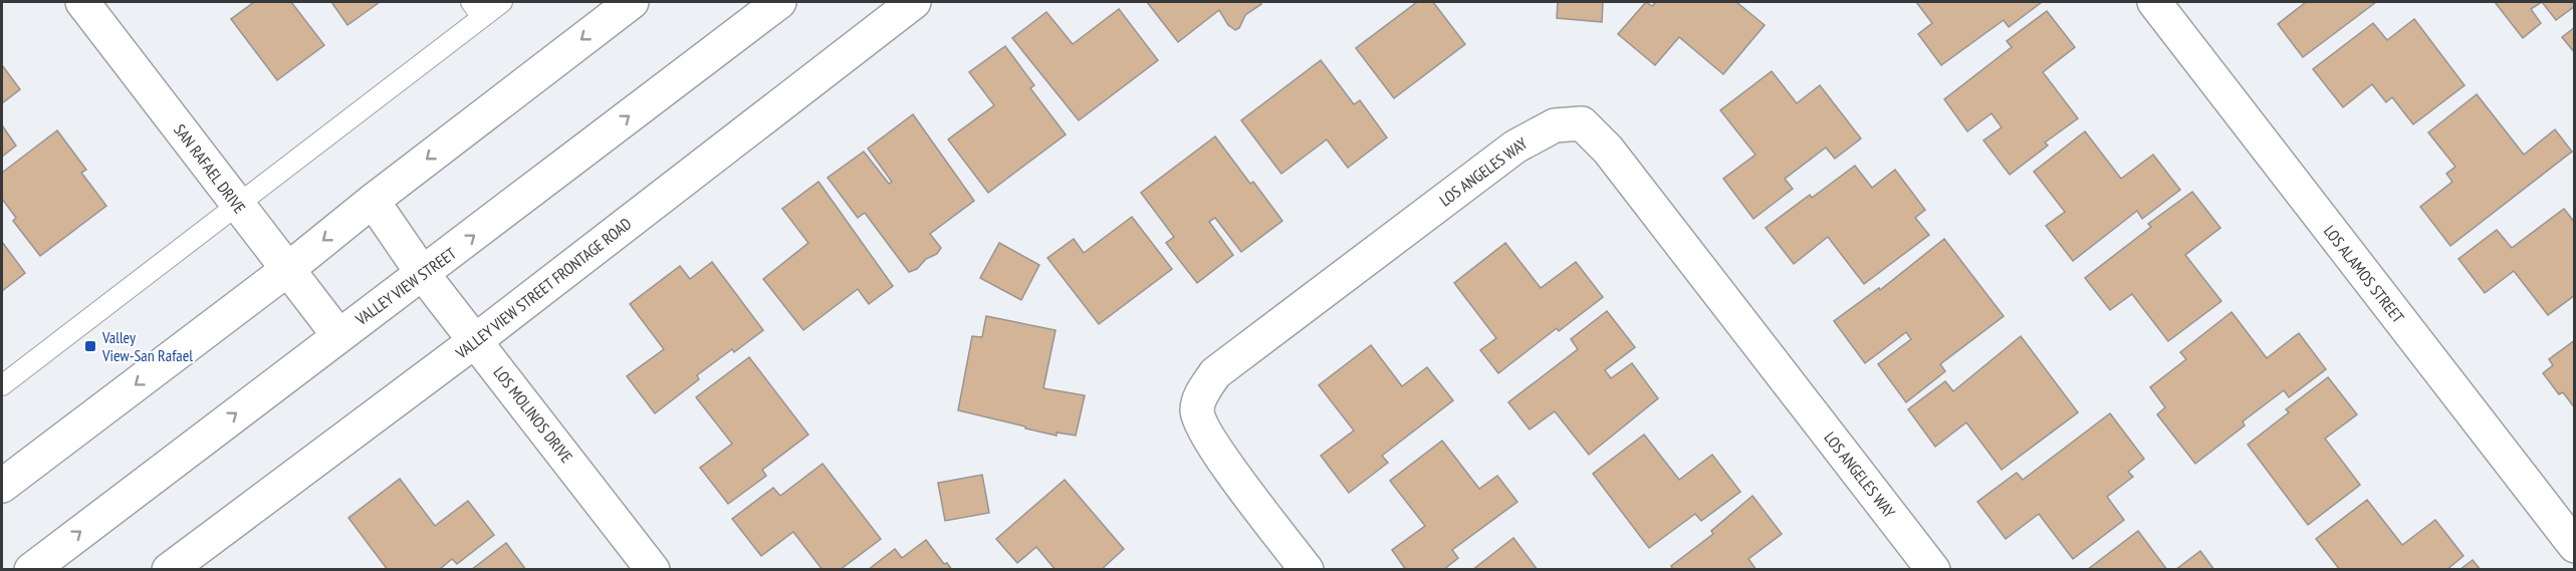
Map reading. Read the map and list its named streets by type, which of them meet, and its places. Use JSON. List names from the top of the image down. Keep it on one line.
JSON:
{"streets":{"street":["SAN RAFAEL DRIVE","LOS ANGELES WAY","LOS ALAMOS STREET","VALLEY VIEW STREET","VALLEY VIEW STREET FRONTAGE ROAD","LOS MOLINOS DRIVE"]},"crossings":[["SAN RAFAEL DRIVE","VALLEY VIEW STREET"],["VALLEY VIEW STREET","LOS MOLINOS DRIVE"],["VALLEY VIEW STREET FRONTAGE ROAD","LOS MOLINOS DRIVE"]],"places":{"transit":["Valley View-San Rafael"]}}
